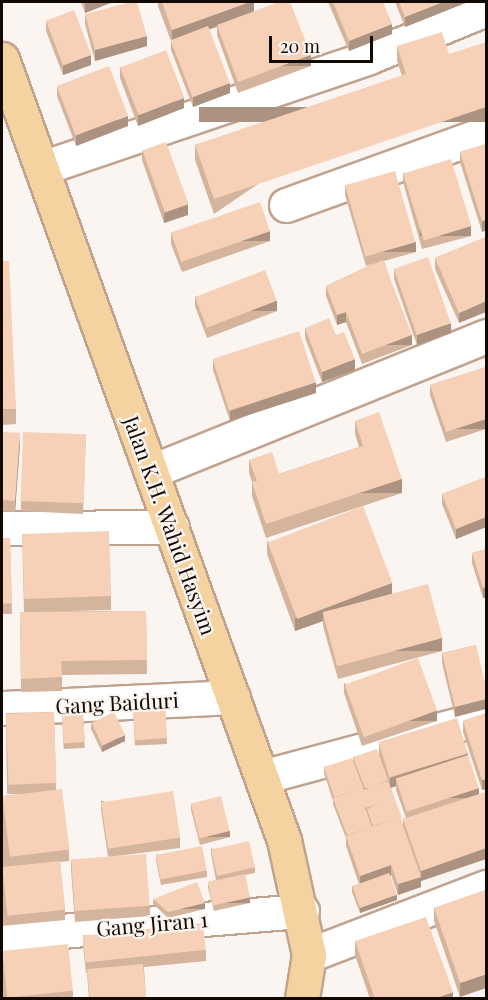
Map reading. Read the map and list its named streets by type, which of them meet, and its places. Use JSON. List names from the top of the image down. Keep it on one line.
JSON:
{"streets":{"main road":["Jalan K.H. Wahid Hasyim"],"street":["Gang Baiduri","Gang Jiran 1"]},"crossings":[["Jalan K.H. Wahid Hasyim","Gang Baiduri"],["Jalan K.H. Wahid Hasyim","Gang Jiran 1"]],"scale_bar":"20 m"}
